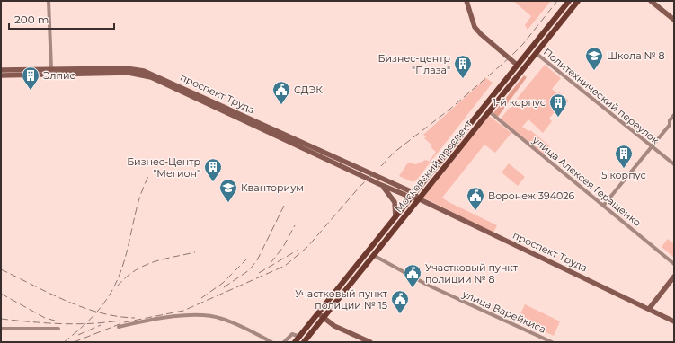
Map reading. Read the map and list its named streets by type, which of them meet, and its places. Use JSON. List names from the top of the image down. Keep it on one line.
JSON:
{"streets":{"main road":["проспект Труда","Московский проспект"],"street":["Политехнический переулок","улица Алексея Геращенко","улица Варейкиса"]},"crossings":[["проспект Труда","Московский проспект"],["Политехнический переулок","Московский проспект"],["Московский проспект","улица Алексея Геращенко"],["Московский проспект","улица Варейкиса"]],"places":{"school or university":["Школа № 8","Кванториум"],"building":["Бизнес-центр \"Плаза\"","Элпис","1-й корпус","5 корпус","Бизнес-Центр \"Мегион\""],"public building":["СДЭК","Воронеж 394026","Участковый пункт полиции № 8","Участковый пункт полиции № 15"]},"scale_bar":"200 m"}
